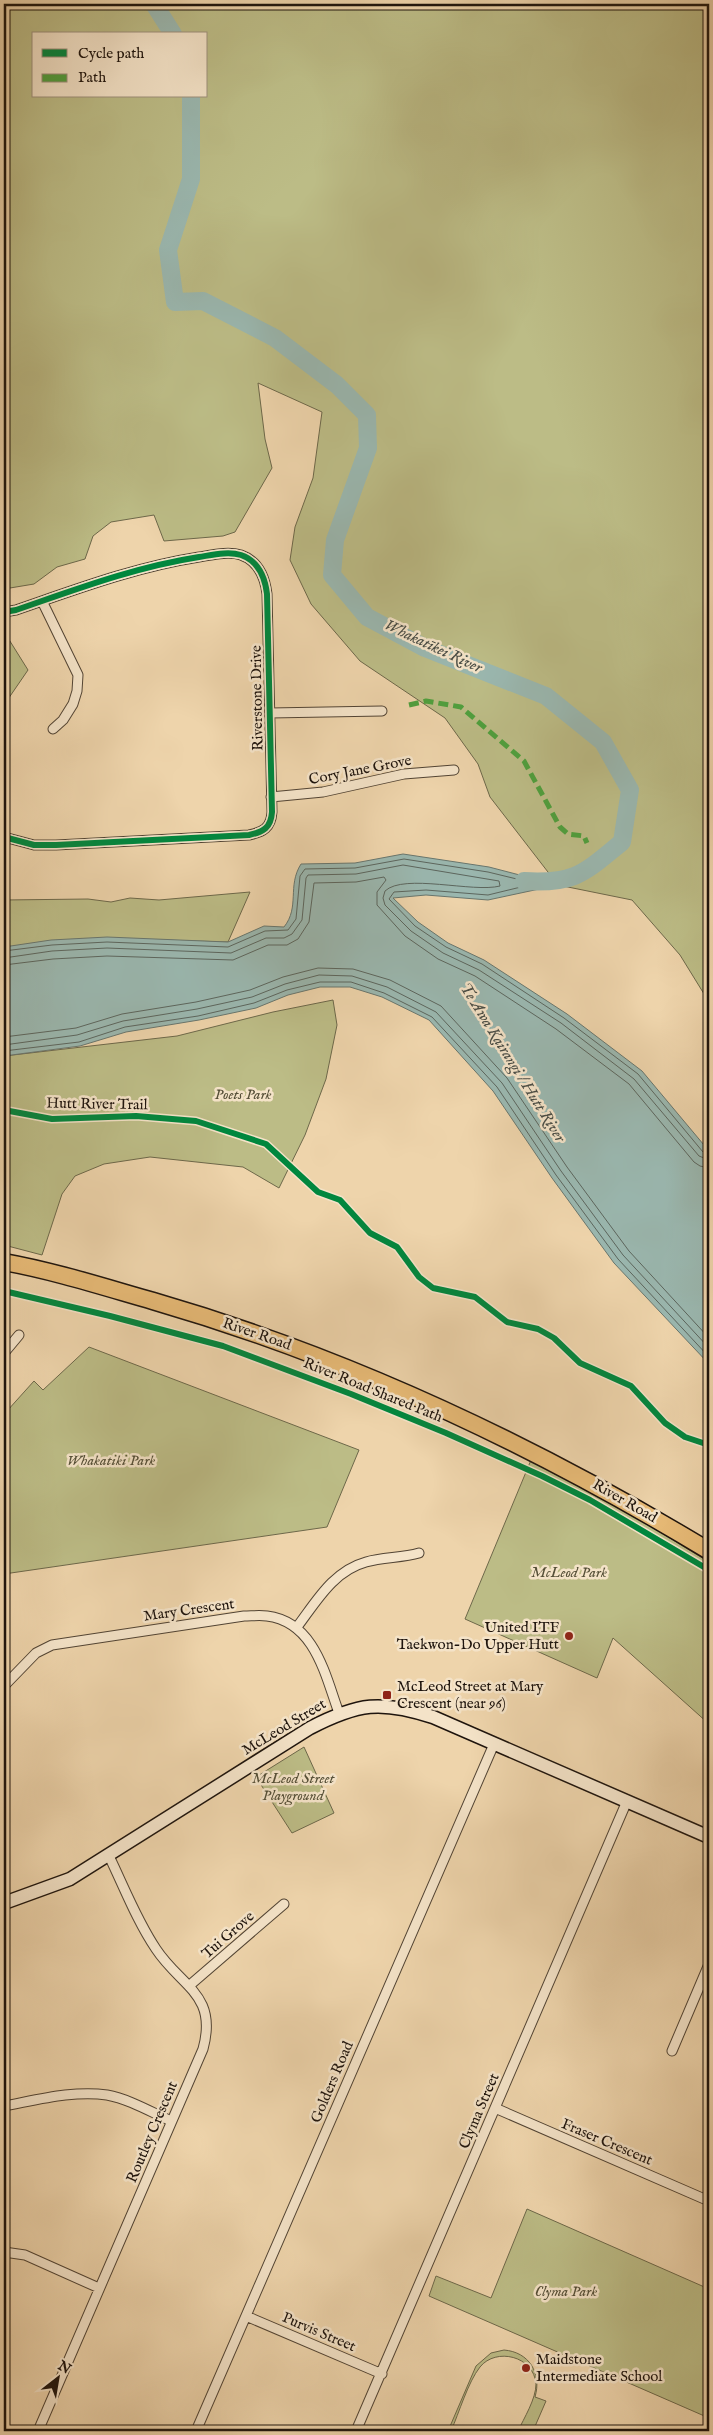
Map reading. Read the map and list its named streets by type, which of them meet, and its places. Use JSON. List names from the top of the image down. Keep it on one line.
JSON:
{"streets":{"highway":["River Road"],"street":["Riverstone Drive","Cory Jane Grove","Mary Crescent","McLeod Street","Tui Grove","Golders Road","Clyma Street","Routley Crescent","Fraser Crescent","Purvis Street"],"cycle path":["Hutt River Trail","River Road Shared Path"]},"crossings":[["Riverstone Drive","Cory Jane Grove"],["McLeod Street","Golders Road"],["McLeod Street","Clyma Street"],["McLeod Street","Routley Crescent"],["Tui Grove","Routley Crescent"],["Golders Road","Purvis Street"],["Clyma Street","Fraser Crescent"],["Clyma Street","Purvis Street"]],"water":["Whakatīkei River","Te Awa Kairangi / Hutt River"],"parks":["Poets Park","Whakatiki Park","McLeod Park","McLeod Street Playground","Clyma Park"],"places":{"other":["United ITF Taekwon-Do Upper Hutt","Maidstone Intermediate School"],"transit":["McLeod Street at Mary Crescent (near 96)"]},"legend":["Cycle path","Path"],"north":"top right"}
